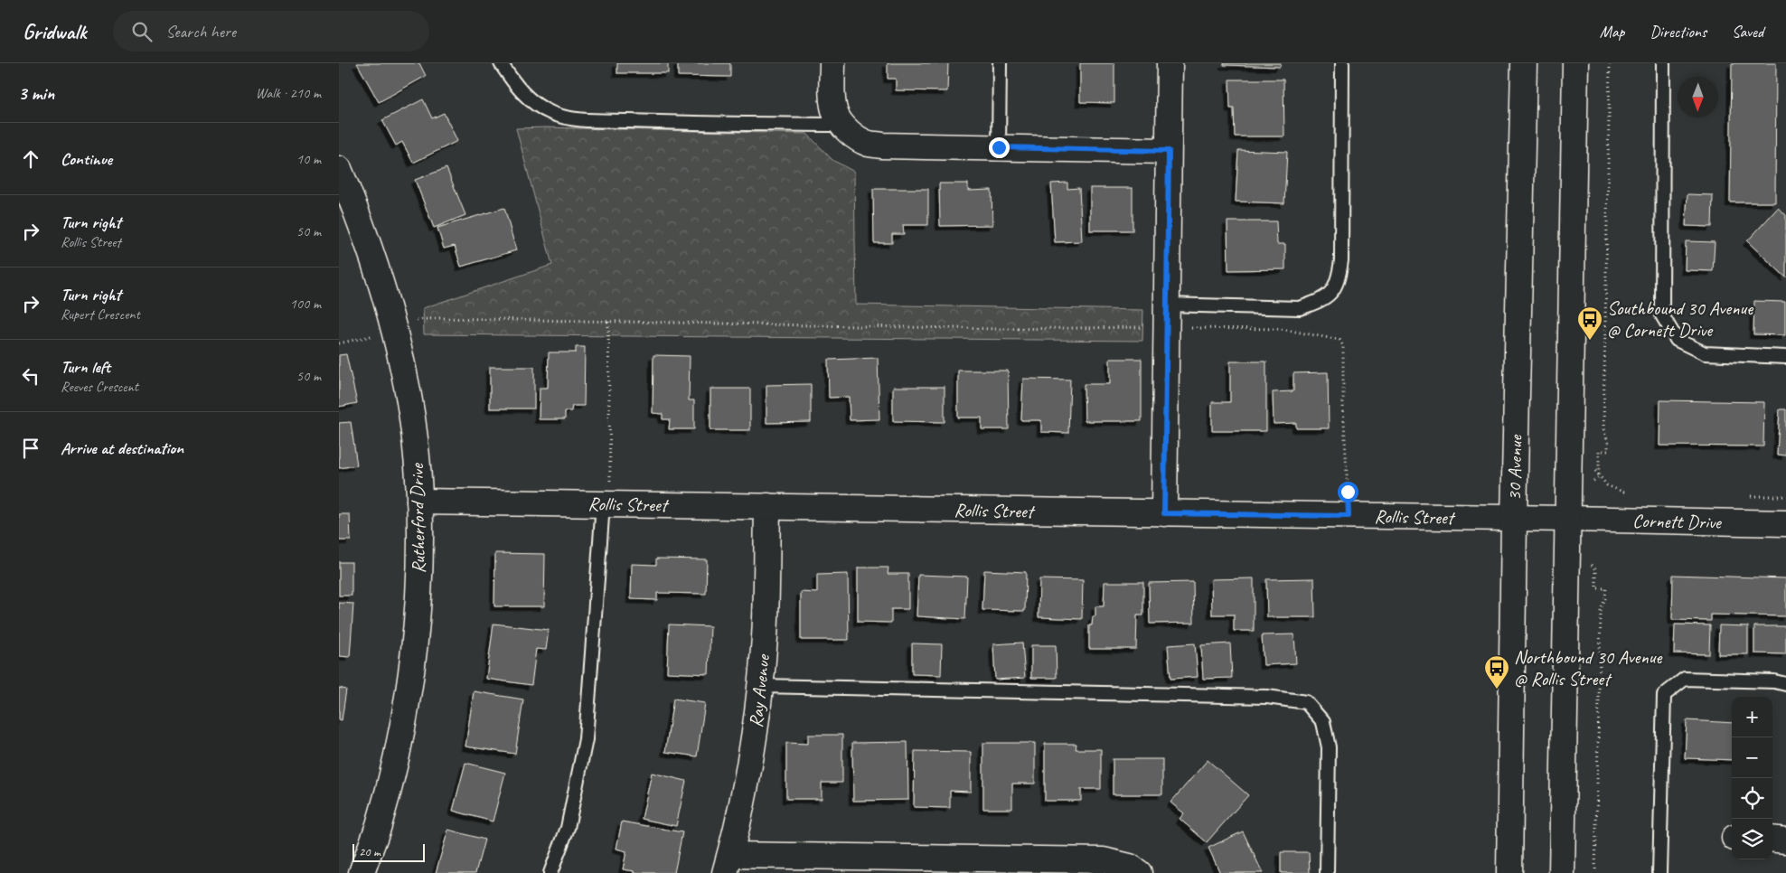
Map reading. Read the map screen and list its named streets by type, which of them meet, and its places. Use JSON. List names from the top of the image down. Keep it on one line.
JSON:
{"streets":{"street":["30 Avenue","Rollis Street","Rutherford Drive","Cornett Drive","Ray Avenue"]},"crossings":[["30 Avenue","Rollis Street"],["Rollis Street","Rutherford Drive"],["Rollis Street","Cornett Drive"],["Rollis Street","Ray Avenue"]],"places":{"bus stop":["Southbound 30 Avenue @ Cornett Drive","Northbound 30 Avenue @ Rollis Street"]},"scale_bar":"20 m","north":"bottom","page":{"header":"Gridwalk","search":"Search here","nav":["Map","Directions","Saved"],"heading":["3 min","Walk · 210 m"],"list":[["Continue","10 m"],["Turn right","Rollis Street","50 m"],["Turn right","Rupert Crescent","100 m"],["Turn left","Reeves Crescent","50 m"],"Arrive at destination"],"map_buttons":["+","−"],"scale":"20 m"}}
